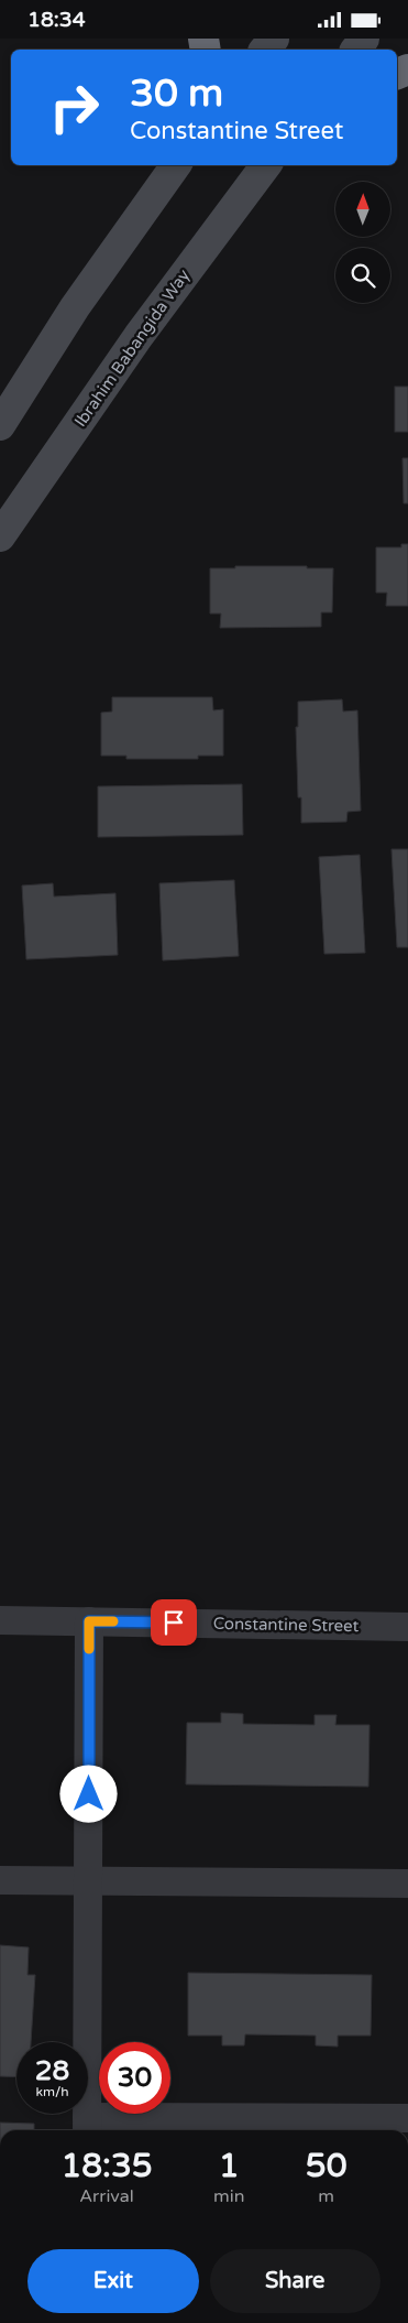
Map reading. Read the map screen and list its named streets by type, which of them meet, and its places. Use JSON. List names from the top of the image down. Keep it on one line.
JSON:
{"streets":{"main road":["Ibrahim Babangida Way"],"street":["Constantine Street"]},"north":"top","page":{"status":"18:34","turn":["30 m","Constantine Street"],"speed":"28 km/h","limit":"30","eta":["18:35","Arrival","1","min","50","m"],"buttons":["Exit","Share"]}}
